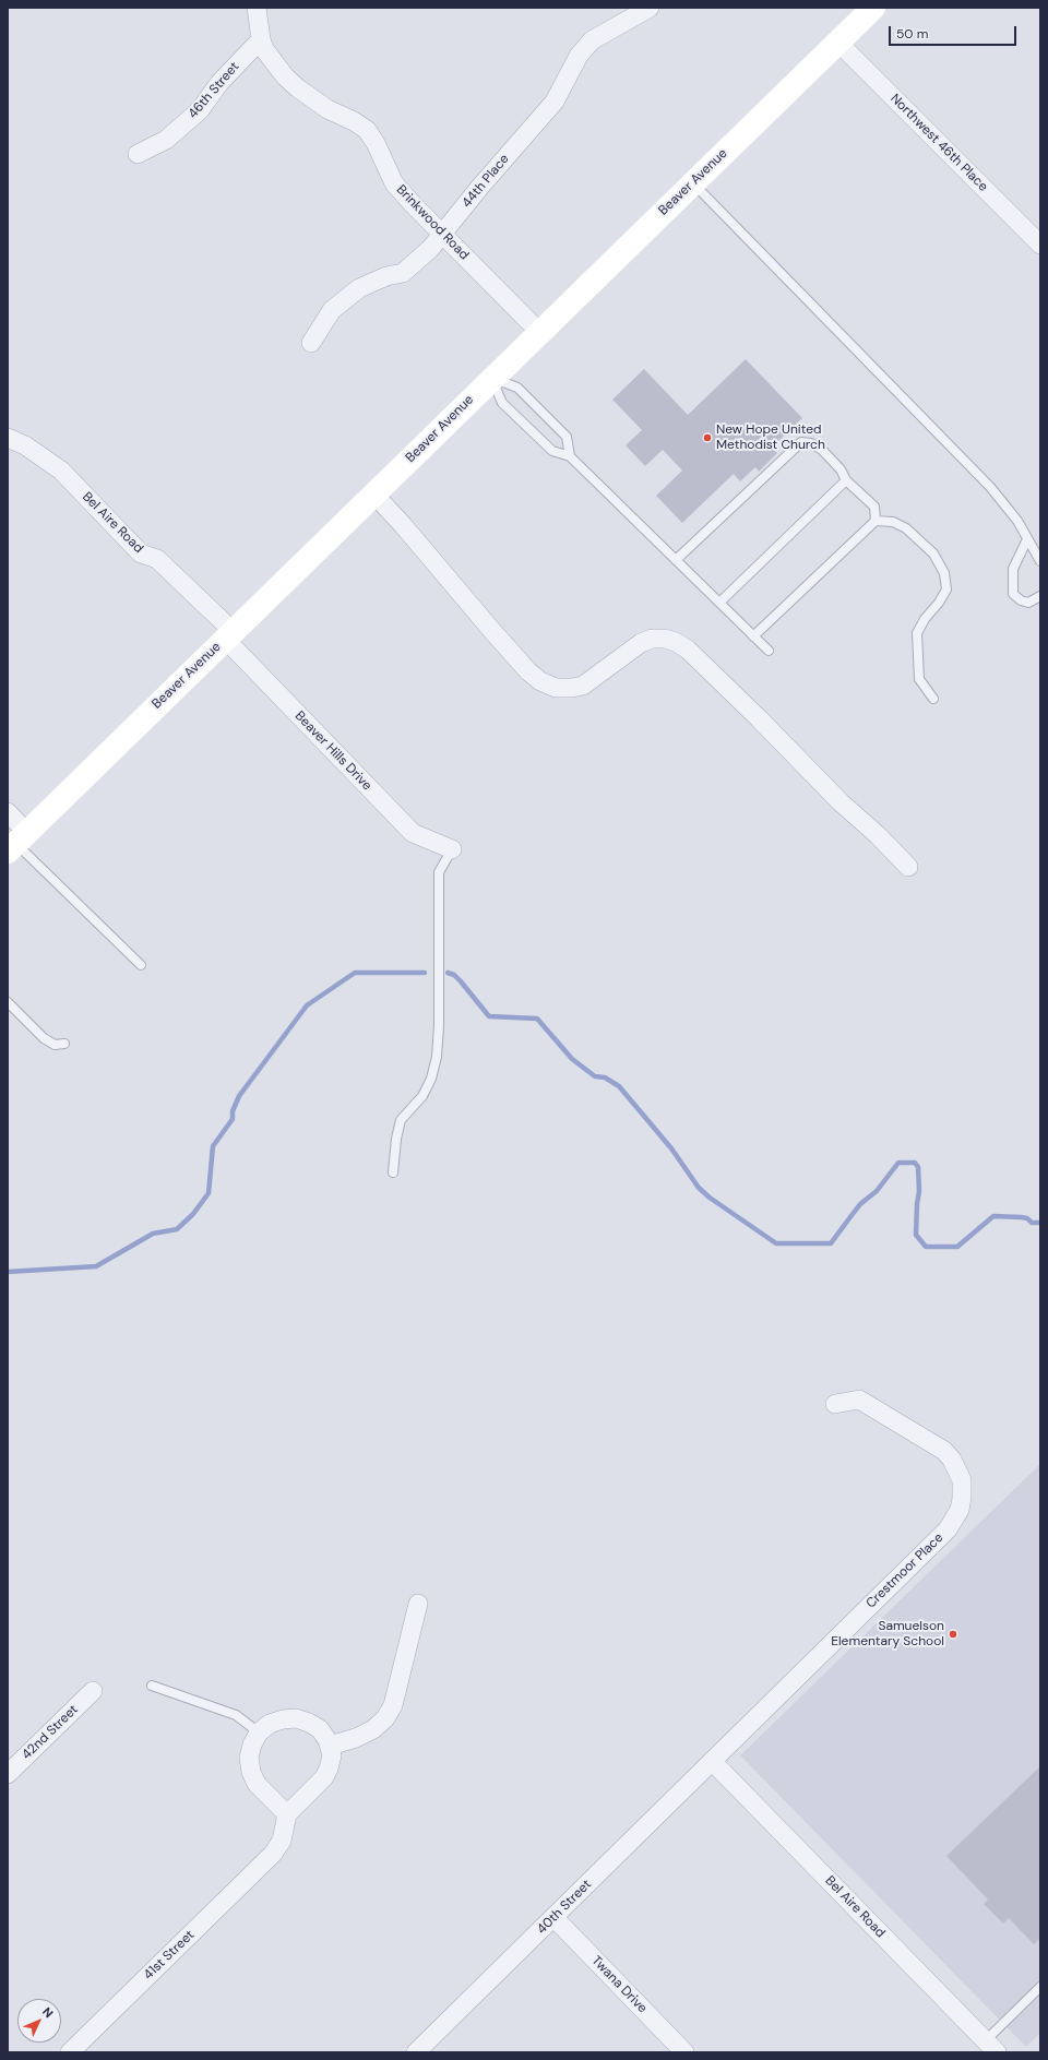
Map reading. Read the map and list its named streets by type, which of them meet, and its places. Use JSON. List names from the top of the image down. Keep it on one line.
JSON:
{"streets":{"main road":["Beaver Avenue"],"street":["46th Street","Northwest 46th Place","44th Place","Brinkwood Road","Bel Aire Road","Beaver Hills Drive","Crestmoor Place","42nd Street","40th Street","41st Street","Twana Drive"]},"crossings":[["46th Street","Brinkwood Road"],["Northwest 46th Place","Beaver Avenue"],["44th Place","Brinkwood Road"],["Beaver Avenue","Brinkwood Road"],["Beaver Avenue","Bel Aire Road"],["Beaver Avenue","Beaver Hills Drive"],["Bel Aire Road","Beaver Hills Drive"],["Bel Aire Road","Crestmoor Place"],["Bel Aire Road","40th Street"],["Crestmoor Place","40th Street"],["40th Street","Twana Drive"]],"places":["New Hope United Methodist Church","Samuelson Elementary School"],"scale_bar":"50 m","north":"top right"}
